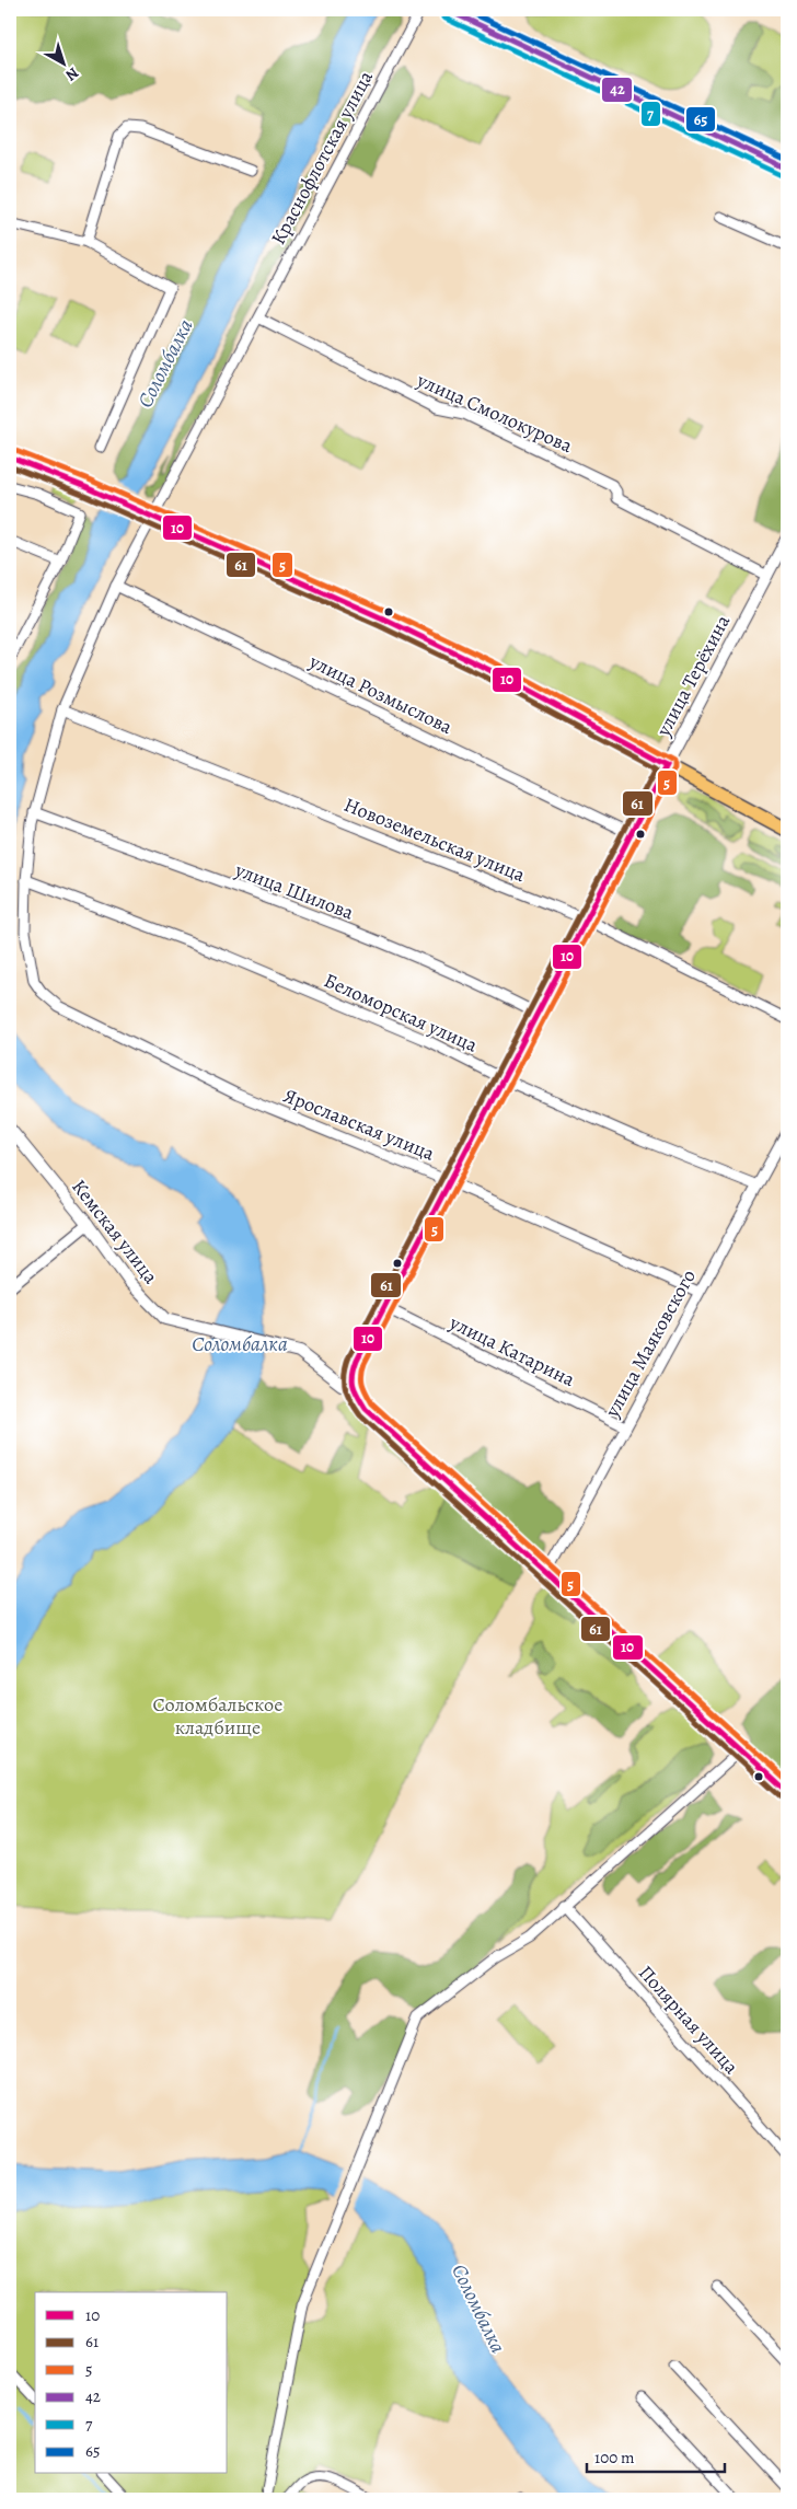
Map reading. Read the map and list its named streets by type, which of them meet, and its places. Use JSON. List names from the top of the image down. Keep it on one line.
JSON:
{"streets":{"main road":["улица Терёхина"],"street":["Краснофлотская улица","улица Смолокурова","улица Розмыслова","Новоземельская улица","улица Шилова","Беломорская улица","Ярославская улица","Кемская улица","улица Маяковского","улица Катарина","Полярная улица"]},"crossings":[["Краснофлотская улица","улица Смолокурова"],["Краснофлотская улица","улица Розмыслова"],["Краснофлотская улица","Новоземельская улица"],["Краснофлотская улица","улица Шилова"],["Краснофлотская улица","Беломорская улица"],["Краснофлотская улица","Ярославская улица"],["улица Смолокурова","улица Терёхина"],["улица Терёхина","улица Розмыслова"],["улица Терёхина","Новоземельская улица"],["улица Терёхина","улица Шилова"],["улица Терёхина","Беломорская улица"],["улица Терёхина","Ярославская улица"],["улица Терёхина","Кемская улица"],["улица Терёхина","улица Катарина"],["Беломорская улица","улица Маяковского"],["Ярославская улица","улица Маяковского"],["улица Маяковского","улица Катарина"]],"water":["Соломбалка"],"parks":["Соломбальское кладбище"],"lines":["transit line 42","transit line 65","transit line 7","transit line 5","transit line 10","transit line 61"],"legend":["10","61","5","42","7","65"],"scale_bar":"100 m","north":"bottom right"}
